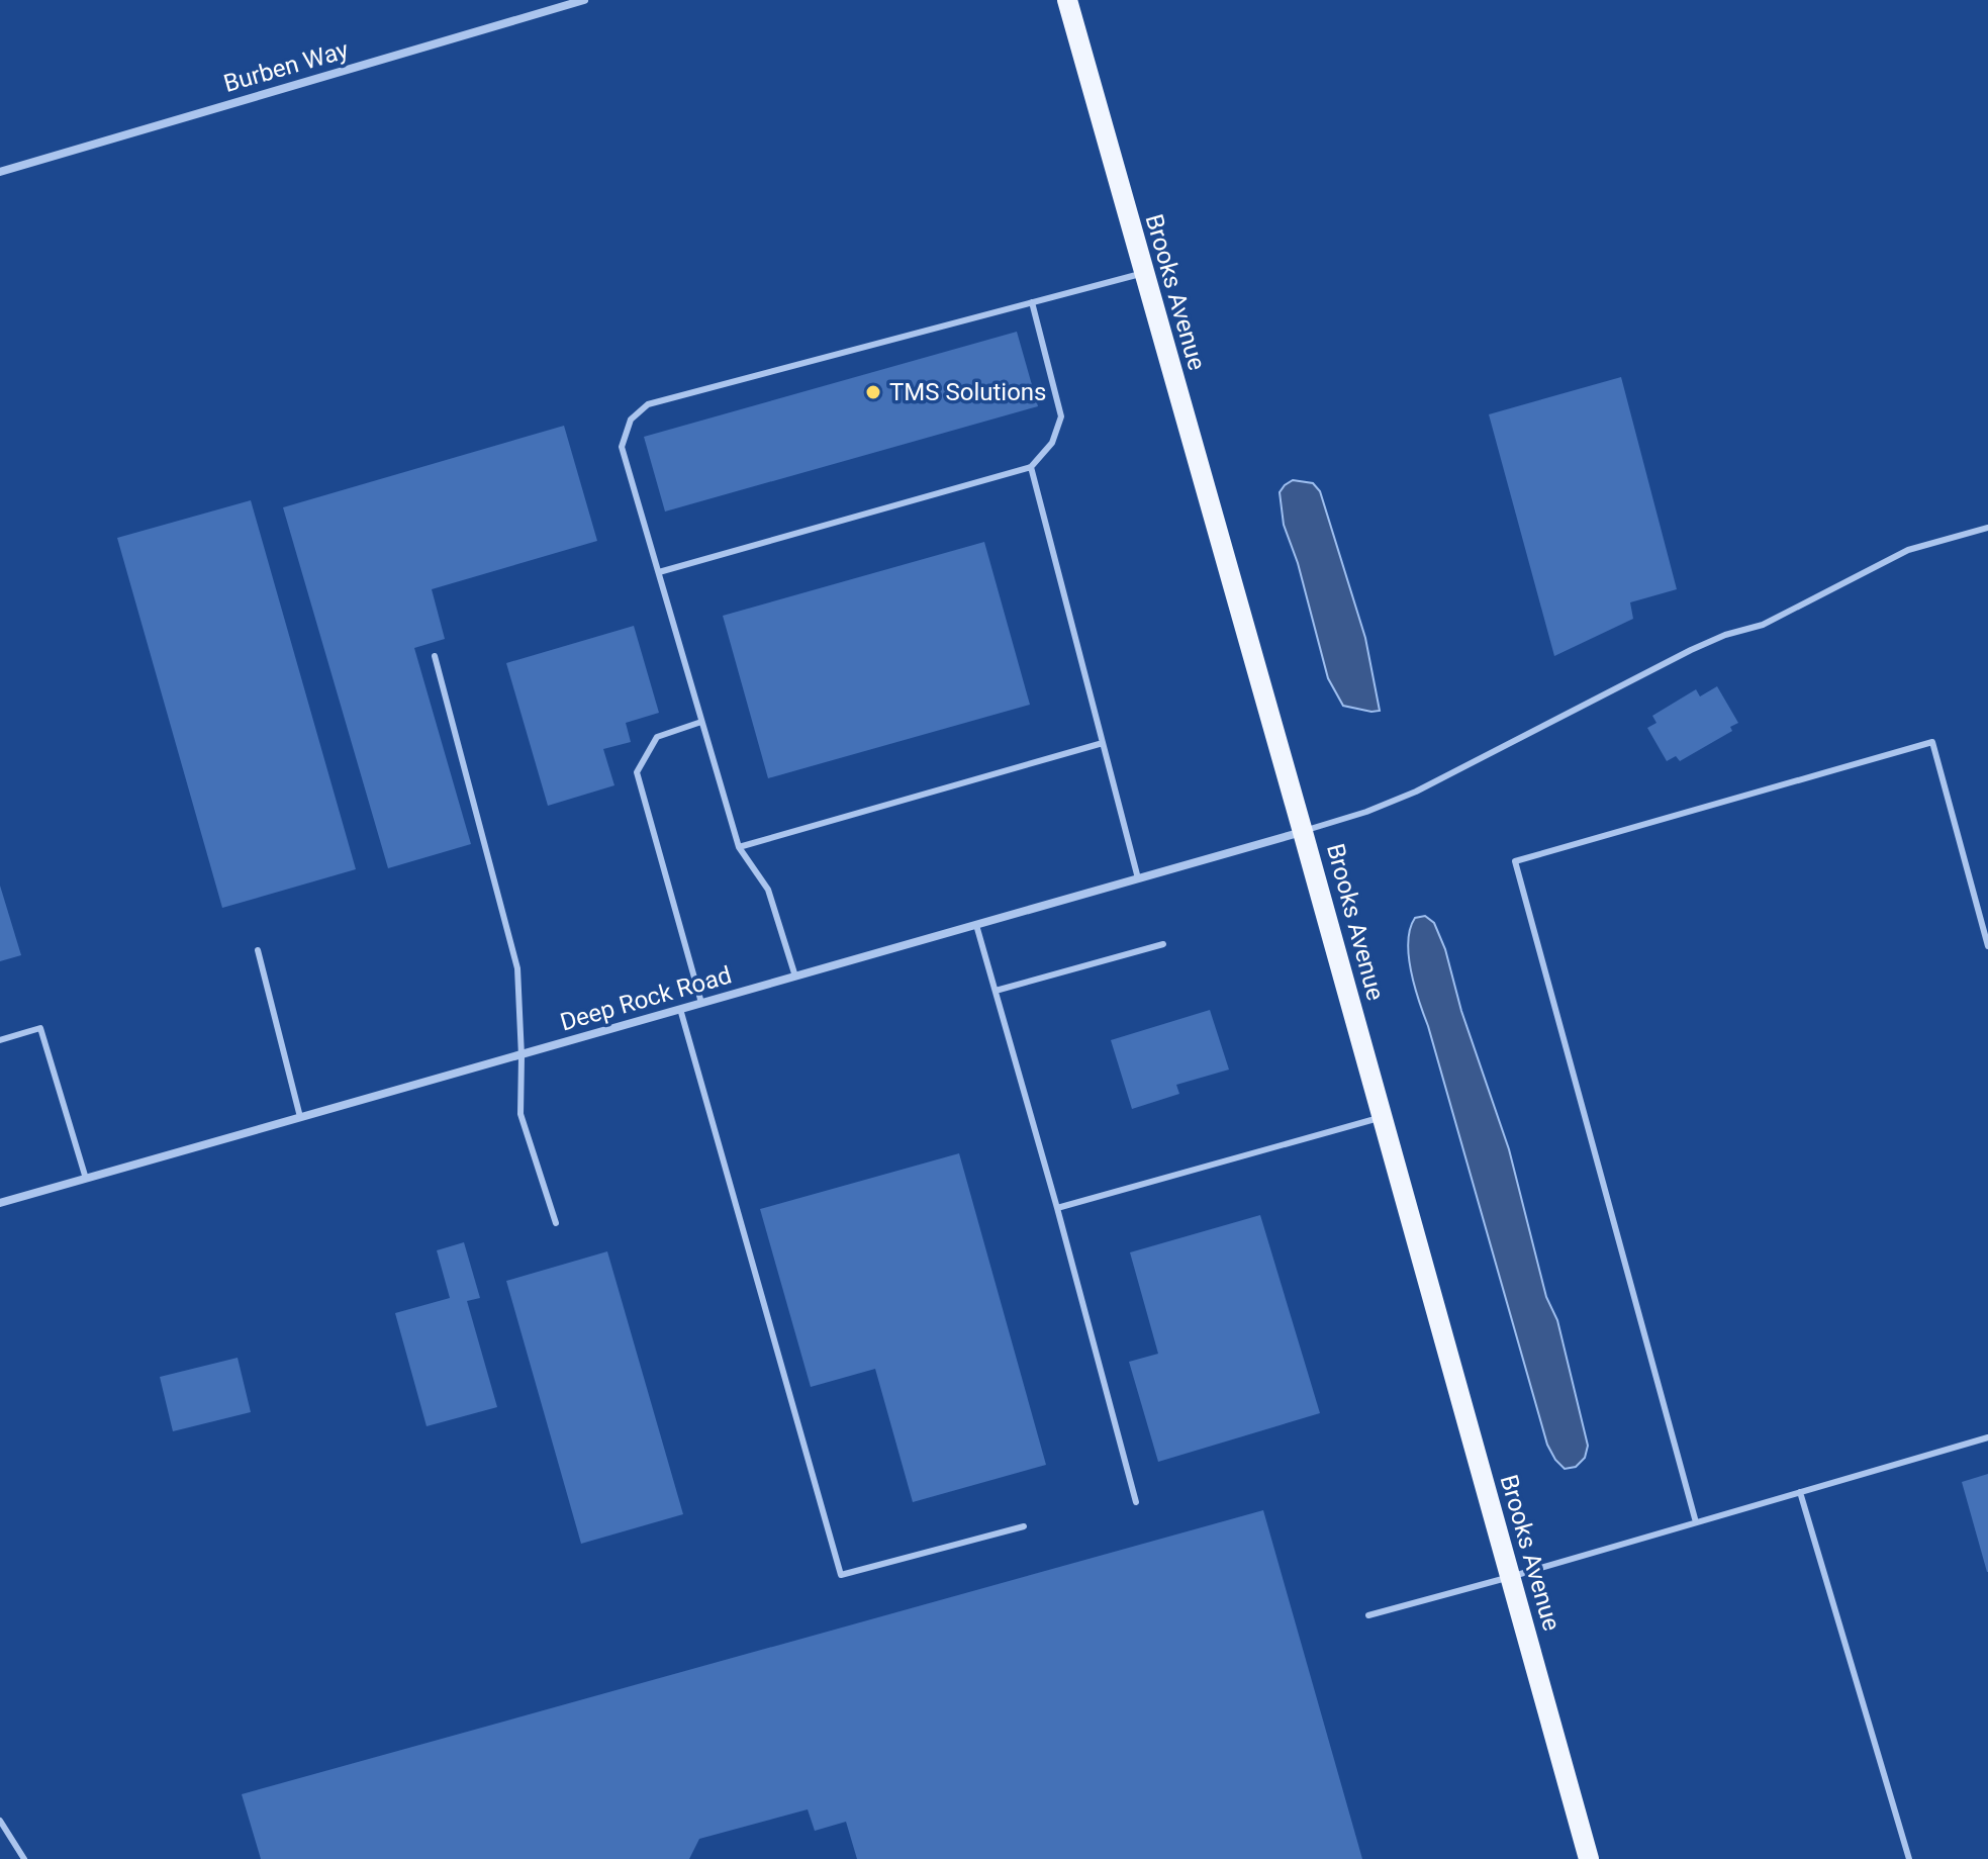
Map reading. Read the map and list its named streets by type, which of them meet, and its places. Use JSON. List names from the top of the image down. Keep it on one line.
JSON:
{"streets":{"main road":["Brooks Avenue"],"street":["Burben Way","Deep Rock Road"]},"crossings":[["Brooks Avenue","Deep Rock Road"]],"places":["TMS Solutions"]}
